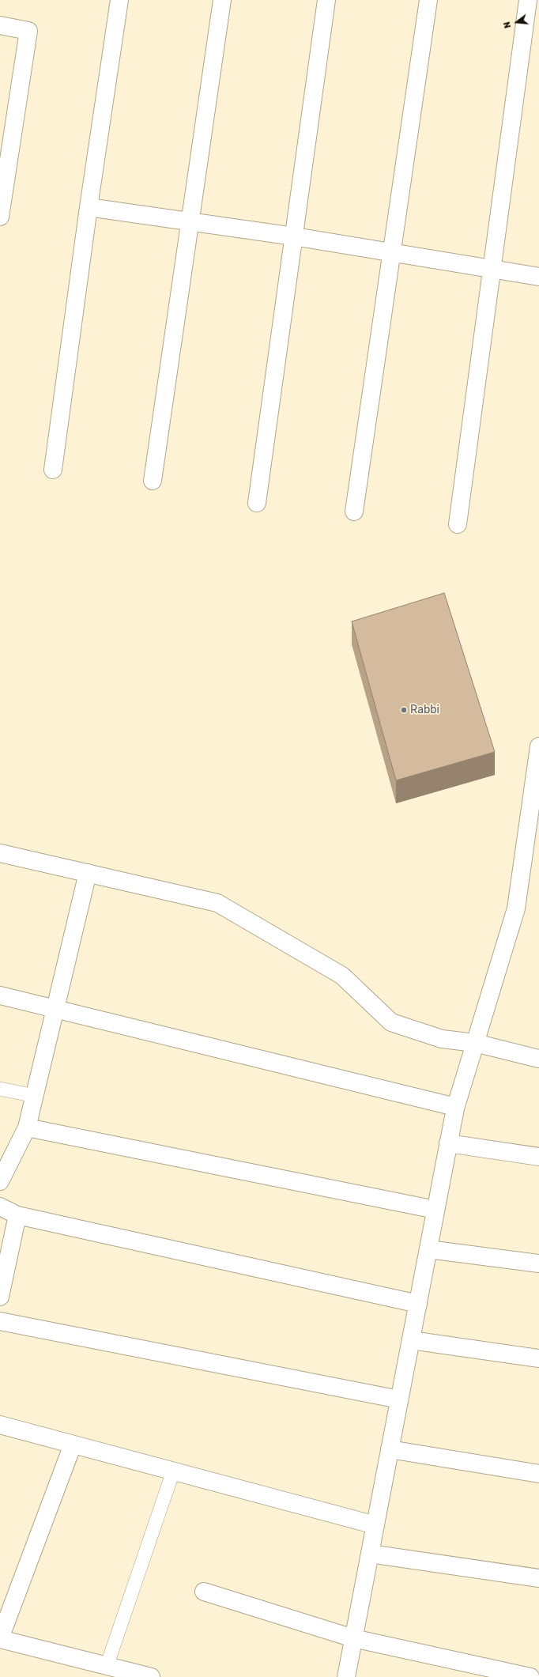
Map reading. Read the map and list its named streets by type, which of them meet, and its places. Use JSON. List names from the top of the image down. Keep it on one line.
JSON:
{"places":["Rabbi"],"north":"left"}
